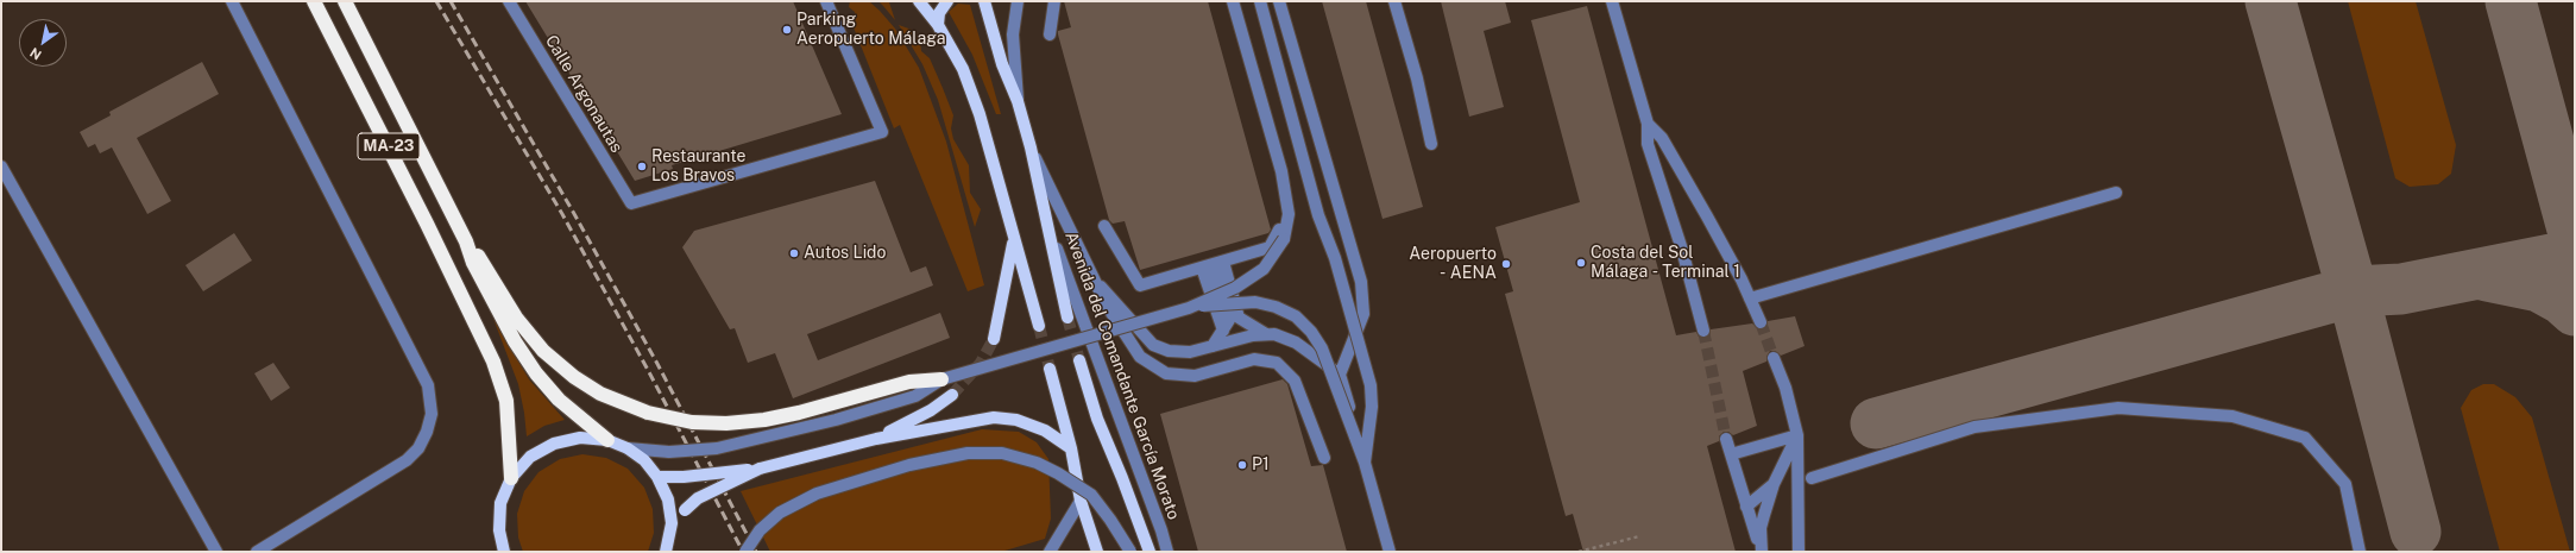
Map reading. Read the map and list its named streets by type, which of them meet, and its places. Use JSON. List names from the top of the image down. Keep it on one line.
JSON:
{"streets":{"highway":["MA-23"],"main road":["Avenida del Comandante García Morato"],"street":["Calle Argonautas"]},"places":["Parking Aeropuerto Málaga","Restaurante Los Bravos","Autos Lido","Costa del Sol Málaga - Terminal 1","Aeropuerto - AENA","P1"],"north":"bottom left"}
